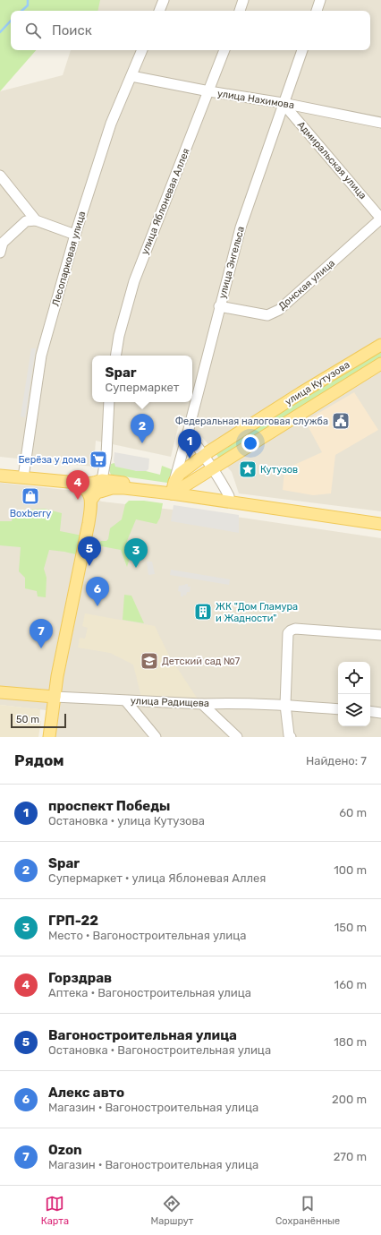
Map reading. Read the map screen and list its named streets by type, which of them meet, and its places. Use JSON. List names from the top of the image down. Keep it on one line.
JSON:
{"streets":{"main road":["улица Кутузова","улица Радищева"],"street":["улица Нахимова","Адмиральская улица","улица Яблоневая Аллея","Лесопарковая улица","улица Энгельса","Донская улица"]},"crossings":[["улица Нахимова","Адмиральская улица"],["улица Нахимова","улица Яблоневая Аллея"],["улица Нахимова","Лесопарковая улица"],["улица Нахимова","улица Энгельса"],["Адмиральская улица","улица Энгельса"],["Адмиральская улица","Донская улица"],["улица Энгельса","Донская улица"],["улица Энгельса","улица Кутузова"]],"places":{"public building":["Федеральная налоговая служба"],"supermarket":["Берёза у дома"],"place":["Кутузов"],"shop":["Boxberry"],"building":["ЖК \"Дом Гламура и Жадности\""],"school or university":["Детский сад №7"]},"scale_bar":"50 m","page":{"search":"Поиск","popup":["Spar","Супермаркет"],"pins":["2","1","4","5","3","6","7"],"scale":"50 m","heading":["Рядом","Найдено: 7"],"list":[{"mark":"1","name":"проспект Победы","note":"Остановка · улица Кутузова","value":"60 m"},{"mark":"2","name":"Spar","note":"Супермаркет · улица Яблоневая Аллея","value":"100 m"},{"mark":"3","name":"ГРП-22","note":"Место · Вагоностроительная улица","value":"150 m"},{"mark":"4","name":"Горздрав","note":"Аптека · Вагоностроительная улица","value":"160 m"},{"mark":"5","name":"Вагоностроительная улица","note":"Остановка · Вагоностроительная улица","value":"180 m"},{"mark":"6","name":"Алекс авто","note":"Магазин · Вагоностроительная улица","value":"200 m"},{"mark":"7","name":"Ozon","note":"Магазин · Вагоностроительная улица","value":"270 m"}],"nav":["Карта","Маршрут","Сохранённые"]}}
